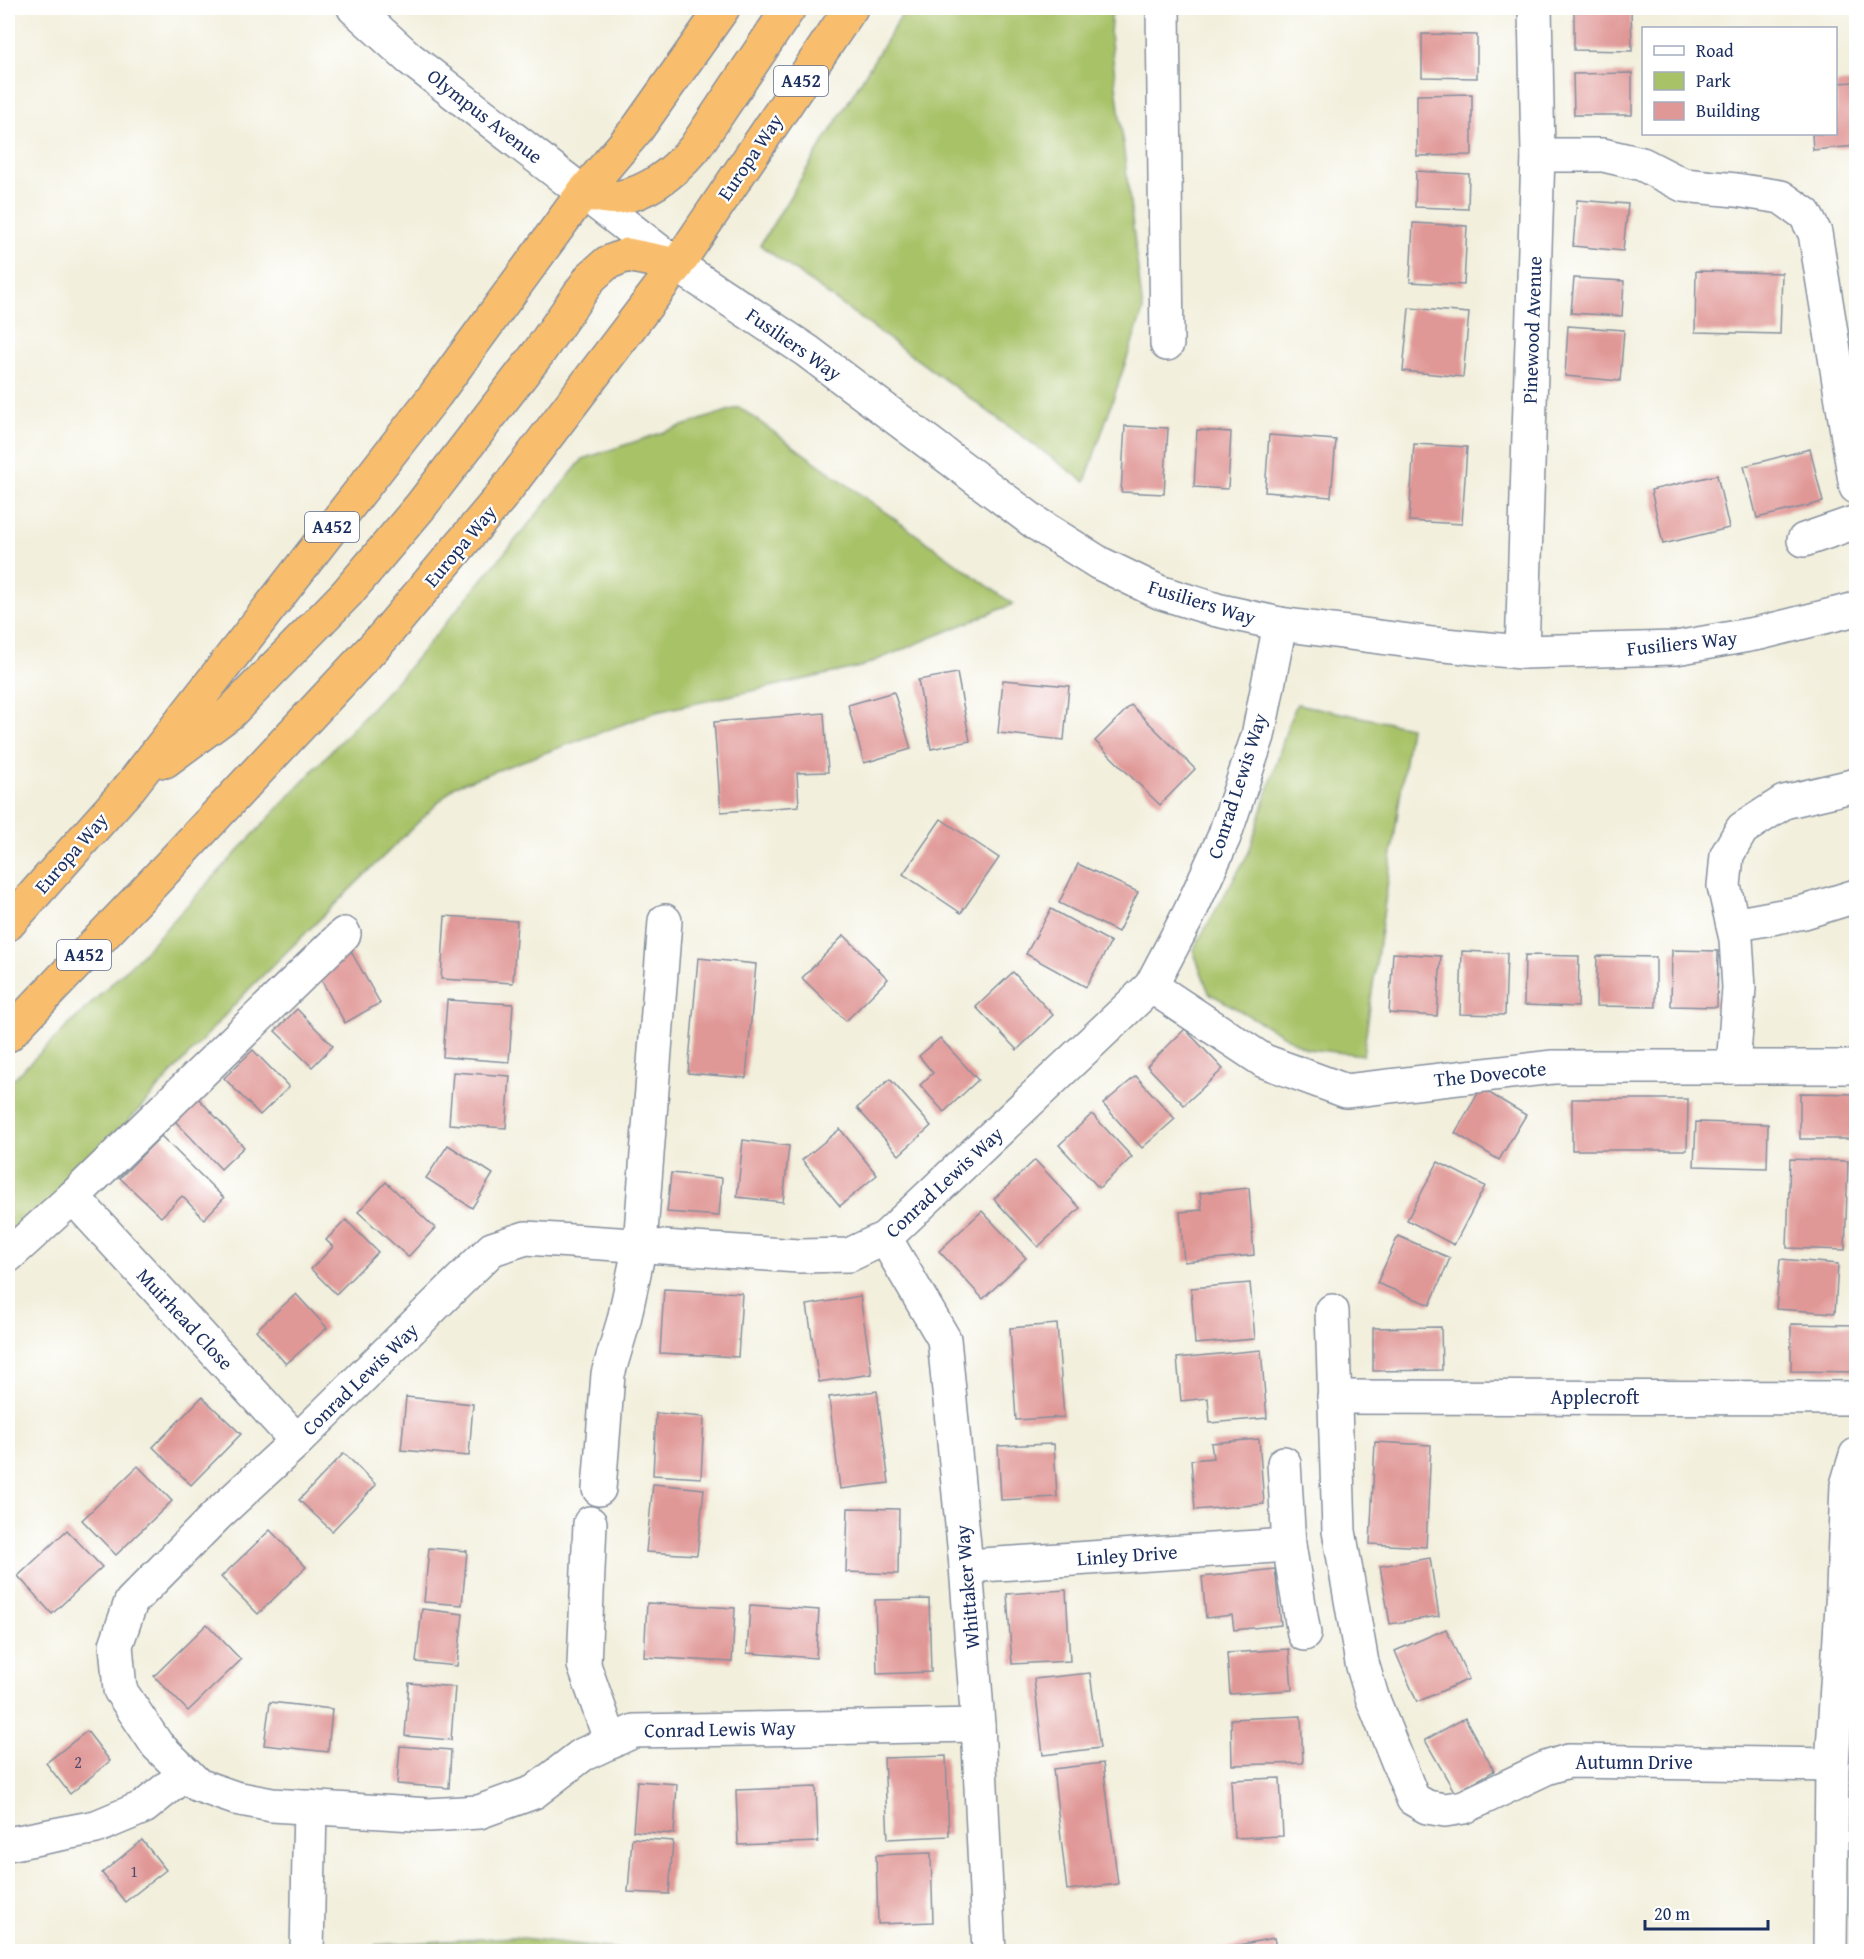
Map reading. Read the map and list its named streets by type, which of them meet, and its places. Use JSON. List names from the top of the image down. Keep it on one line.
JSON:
{"streets":{"highway":["A452","Europa Way"],"street":["Olympus Avenue","Pinewood Avenue","Fusiliers Way","Conrad Lewis Way","The Dovecote","Muirhead Close","Applecroft","Linley Drive","Whittaker Way","Autumn Drive"]},"crossings":[["Olympus Avenue","Europa Way"],["Olympus Avenue","Fusiliers Way"],["Europa Way","Fusiliers Way"],["Pinewood Avenue","Fusiliers Way"],["Fusiliers Way","Conrad Lewis Way"],["Conrad Lewis Way","The Dovecote"],["Conrad Lewis Way","Muirhead Close"],["Conrad Lewis Way","Whittaker Way"],["Applecroft","Autumn Drive"],["Linley Drive","Whittaker Way"]],"house_numbers":["2","1"],"legend":["Road","Park","Building"],"scale_bar":"20 m"}
